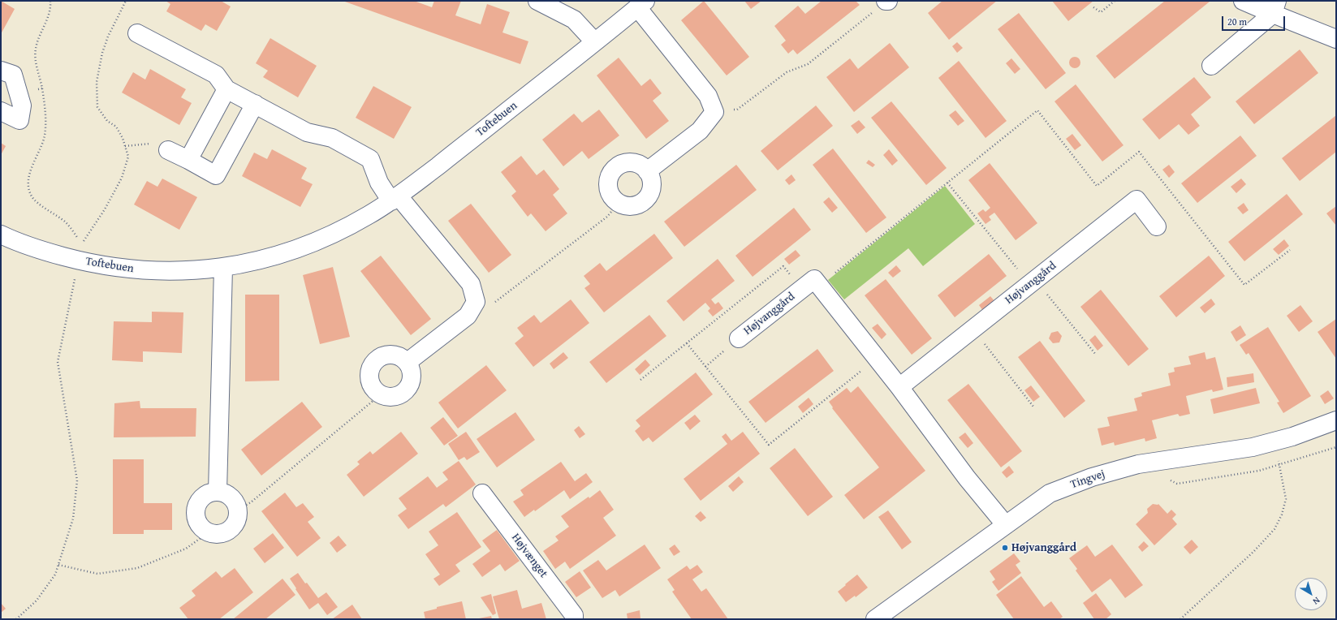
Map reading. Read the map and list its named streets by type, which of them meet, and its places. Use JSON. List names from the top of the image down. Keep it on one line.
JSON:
{"streets":{"street":["Toftebuen","Højvanggård","Tingvej","Højvænget"]},"places":["Højvanggård"],"scale_bar":"20 m","north":"bottom right"}
